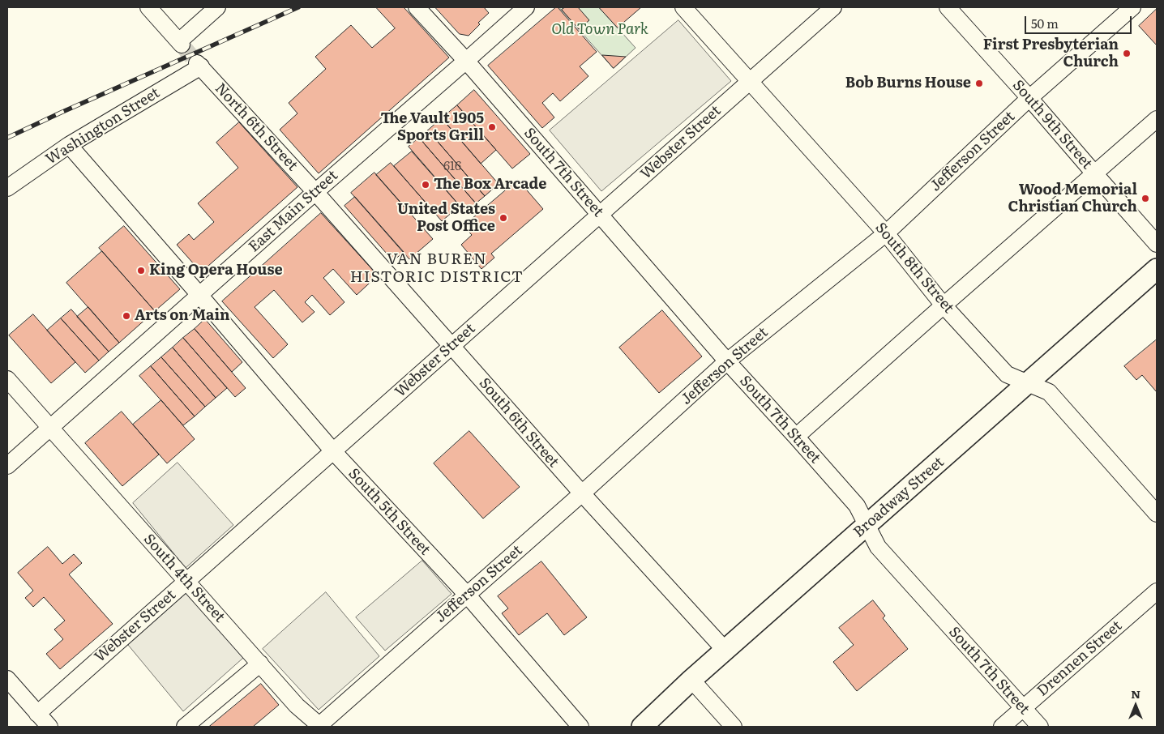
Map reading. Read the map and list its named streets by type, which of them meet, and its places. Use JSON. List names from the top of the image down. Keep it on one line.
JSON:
{"streets":{"main road":["Broadway Street"],"street":["South 9th Street","Washington Street","North 6th Street","Webster Street","Jefferson Street","South 7th Street","East Main Street","South 8th Street","South 6th Street","South 5th Street","South 4th Street","Drennen Street"]},"crossings":[["South 9th Street","Jefferson Street"],["Washington Street","North 6th Street"],["Washington Street","South 5th Street"],["North 6th Street","East Main Street"],["North 6th Street","South 6th Street"],["Webster Street","South 7th Street"],["Webster Street","South 8th Street"],["Webster Street","South 6th Street"],["Webster Street","South 5th Street"],["Webster Street","South 4th Street"],["Jefferson Street","South 7th Street"],["Jefferson Street","South 8th Street"],["Jefferson Street","South 6th Street"],["Jefferson Street","South 5th Street"],["Jefferson Street","South 4th Street"],["South 7th Street","East Main Street"],["South 7th Street","Broadway Street"],["South 7th Street","Drennen Street"],["East Main Street","South 6th Street"],["East Main Street","South 5th Street"],["East Main Street","South 4th Street"],["South 8th Street","Broadway Street"],["South 6th Street","Broadway Street"]],"districts":["VAN BUREN HISTORIC DISTRICT"],"parks":["Old Town Park"],"places":["First Presbyterian Church","Bob Burns House","The Vault 1905 Sports Grill","The Box Arcade","Wood Memorial Christian Church","United States Post Office","King Opera House","Arts on Main"],"house_numbers":["616"],"scale_bar":"50 m","north":"top"}
